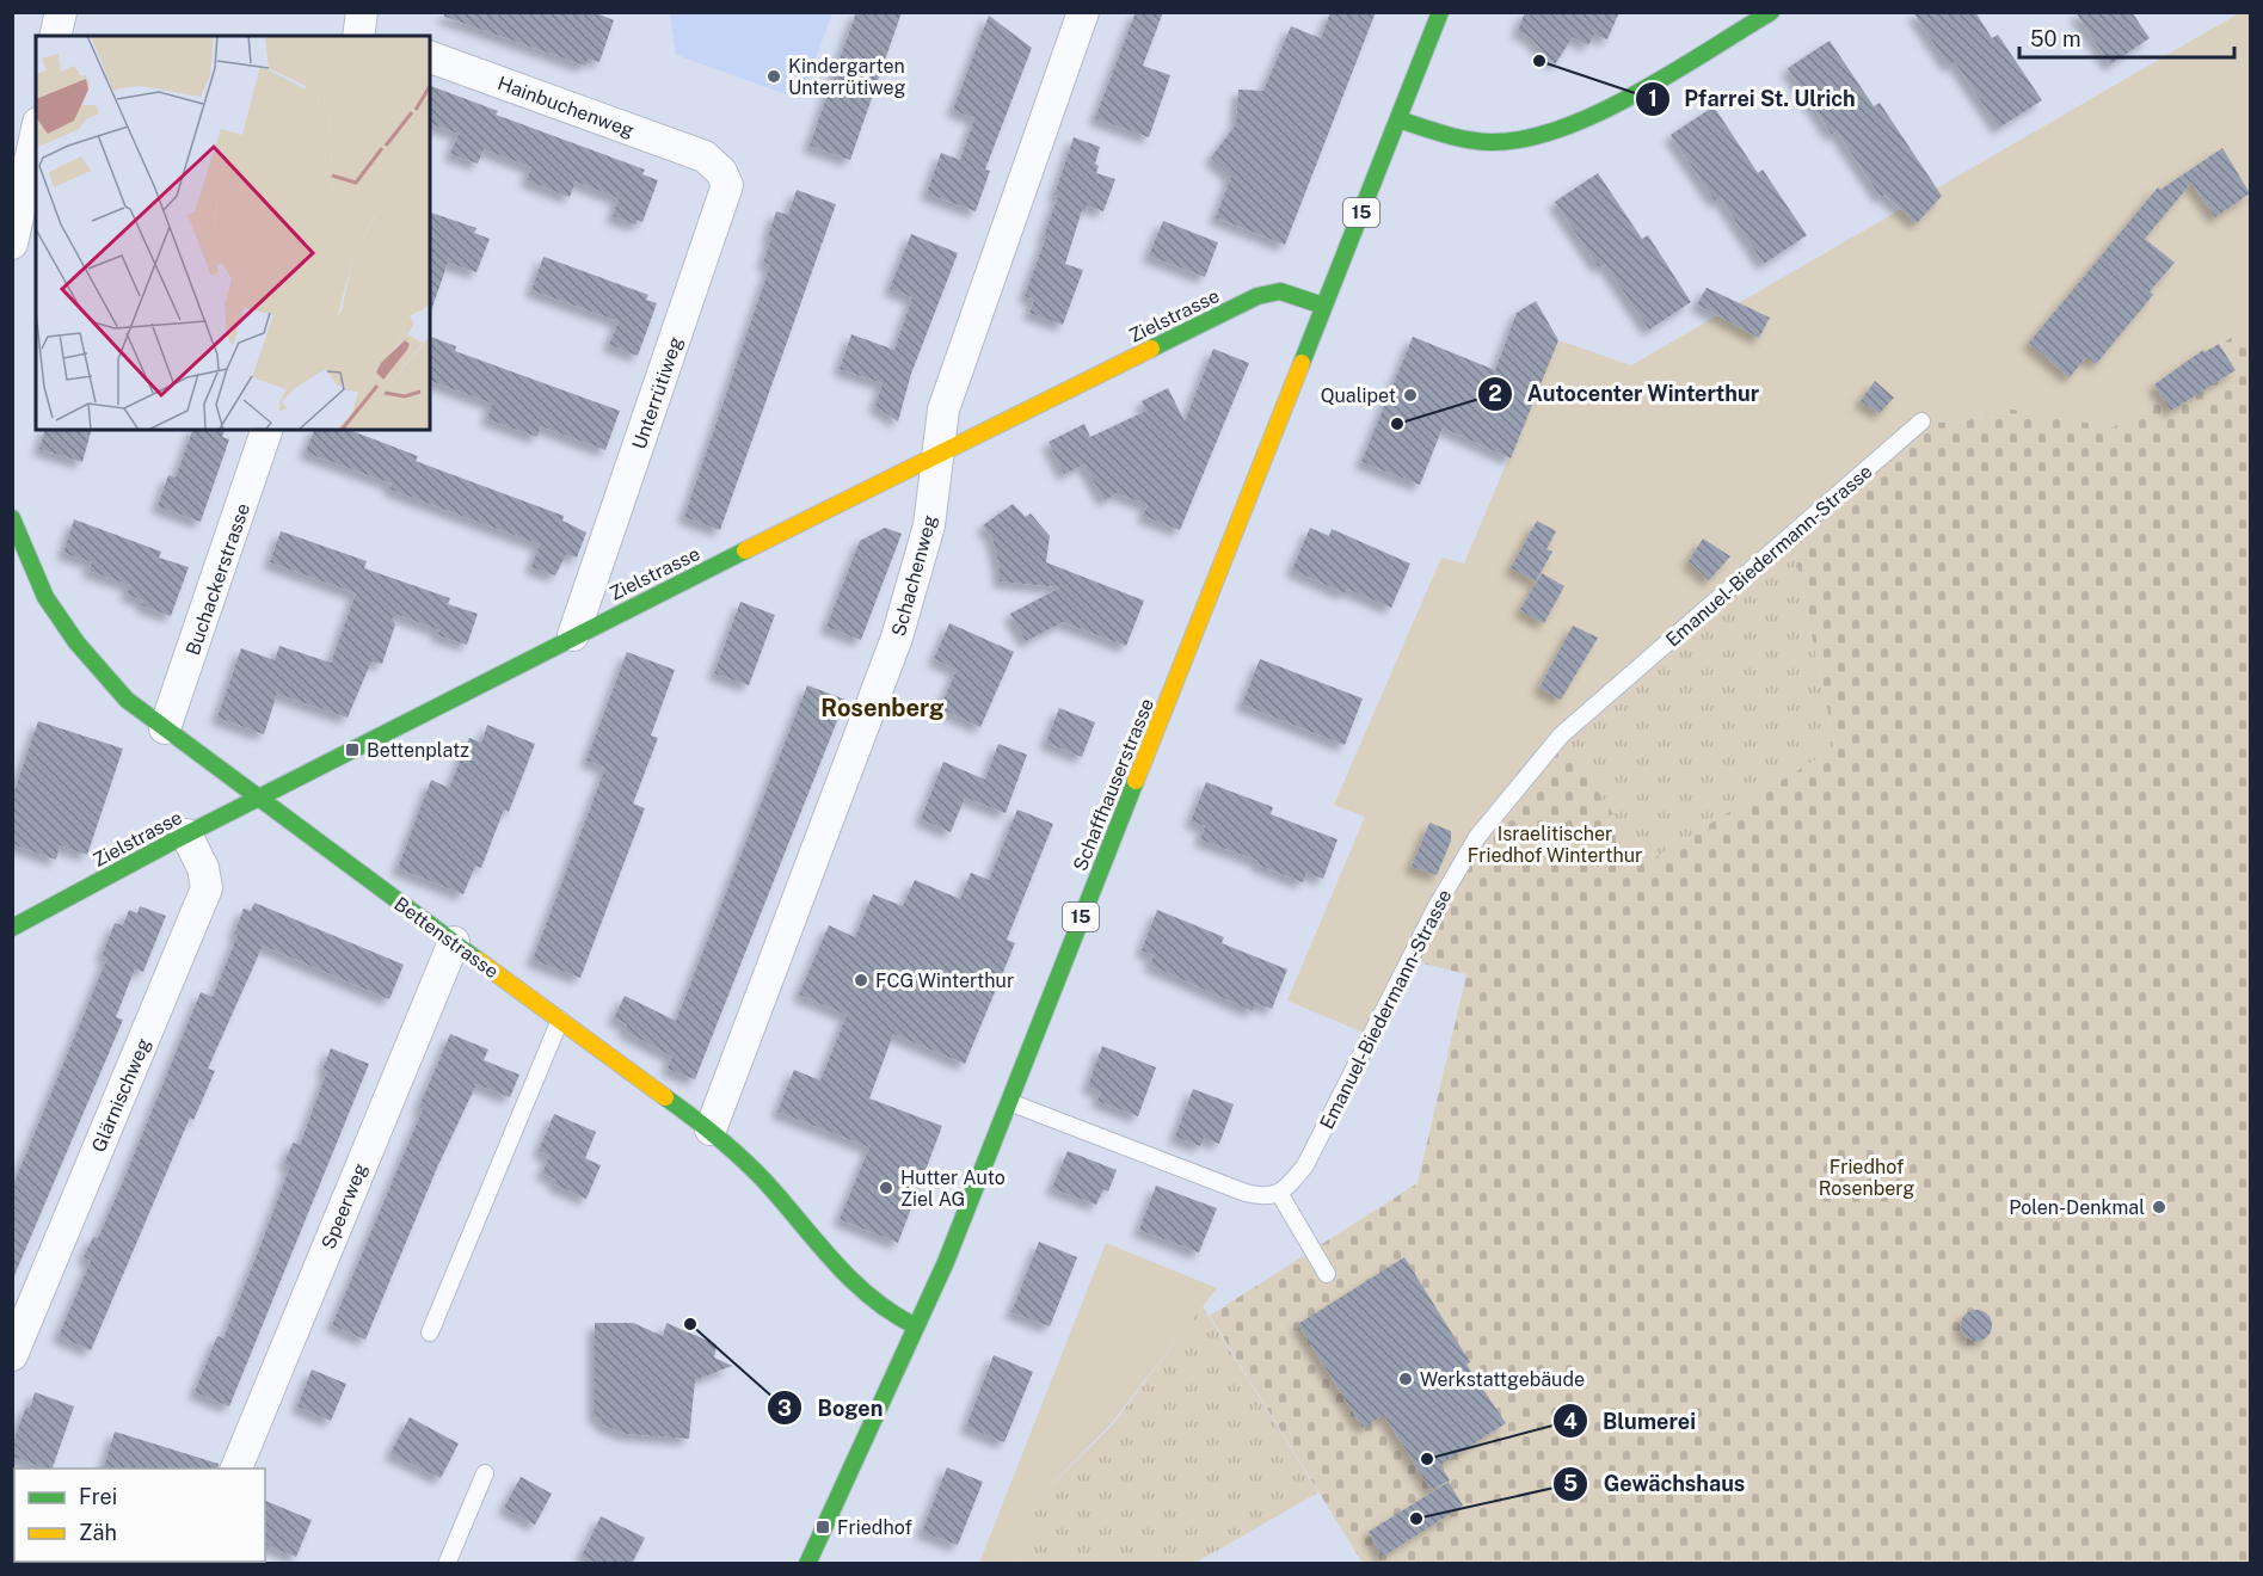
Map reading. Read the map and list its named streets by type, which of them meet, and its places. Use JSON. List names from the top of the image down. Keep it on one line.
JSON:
{"streets":{"street":["Hainbuchenweg","15","Zielstrasse","Unterrütiweg","Schachenweg","Buchackerstrasse","Schaffhauserstrasse","Bettenstrasse","Glärnischweg","Speerweg"],"lane":["Emanuel-Biedermann-Strasse"]},"crossings":[["Hainbuchenweg","Unterrütiweg"],["Zielstrasse","Unterrütiweg"],["Zielstrasse","Schachenweg"],["Zielstrasse","Schaffhauserstrasse"],["Zielstrasse","Bettenstrasse"],["Zielstrasse","Glärnischweg"],["Schachenweg","Bettenstrasse"],["Buchackerstrasse","Bettenstrasse"],["Schaffhauserstrasse","Bettenstrasse"],["Bettenstrasse","Speerweg"]],"districts":["Rosenberg"],"parks":["Israelitischer Friedhof Winterthur","Friedhof Rosenberg"],"places":{"other":["Pfarrei St. Ulrich","Kindergarten Unterrütiweg","Qualipet","Autocenter Winterthur","FCG Winterthur","Hutter Auto Ziel AG","Polen-Denkmal","Bogen","Werkstattgebäude","Blumerei","Gewächshaus"],"transit":["Bettenplatz","Friedhof"]},"legend":["Frei","Zäh"],"scale_bar":"50 m"}
